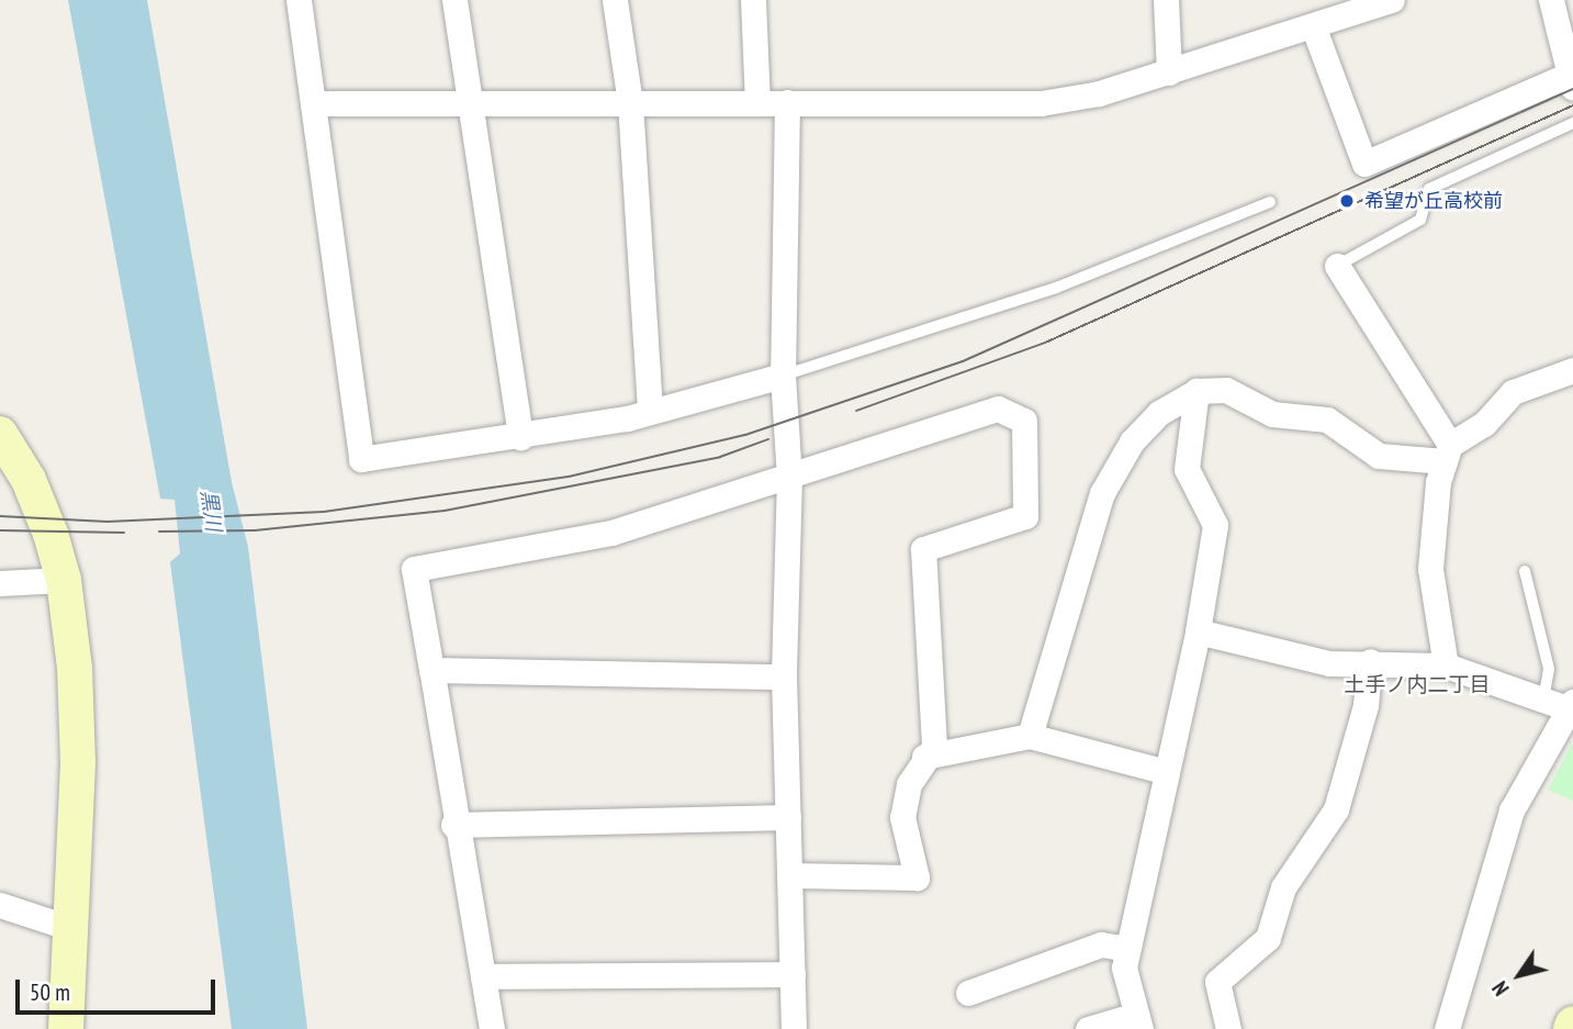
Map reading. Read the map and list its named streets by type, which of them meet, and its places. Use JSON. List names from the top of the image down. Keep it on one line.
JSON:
{"districts":["土手ノ内二丁目"],"water":["黒川"],"places":["希望が丘高校前"],"scale_bar":"50 m","north":"bottom left"}
